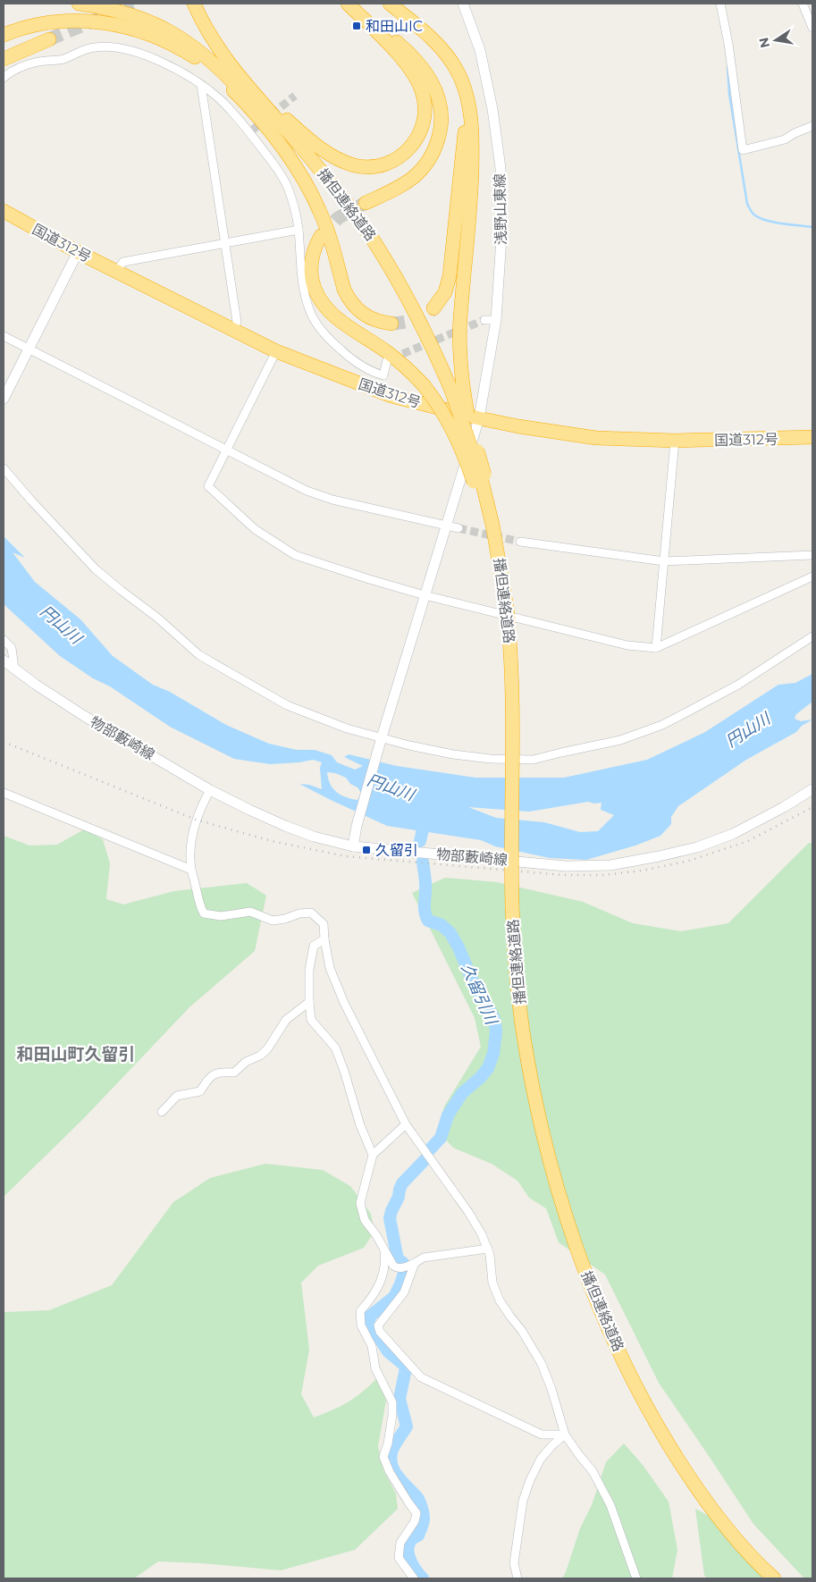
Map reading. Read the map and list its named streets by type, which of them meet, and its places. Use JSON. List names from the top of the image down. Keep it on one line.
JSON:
{"streets":{"highway":["播但連絡道路","国道312号"],"main road":["浅野山東線","物部藪崎線"]},"crossings":[["浅野山東線","国道312号"],["浅野山東線","物部藪崎線"]],"districts":["和田山町久留引"],"water":["円山川","久留引川"],"places":{"transit":["和田山IC","久留引"]},"north":"left"}
